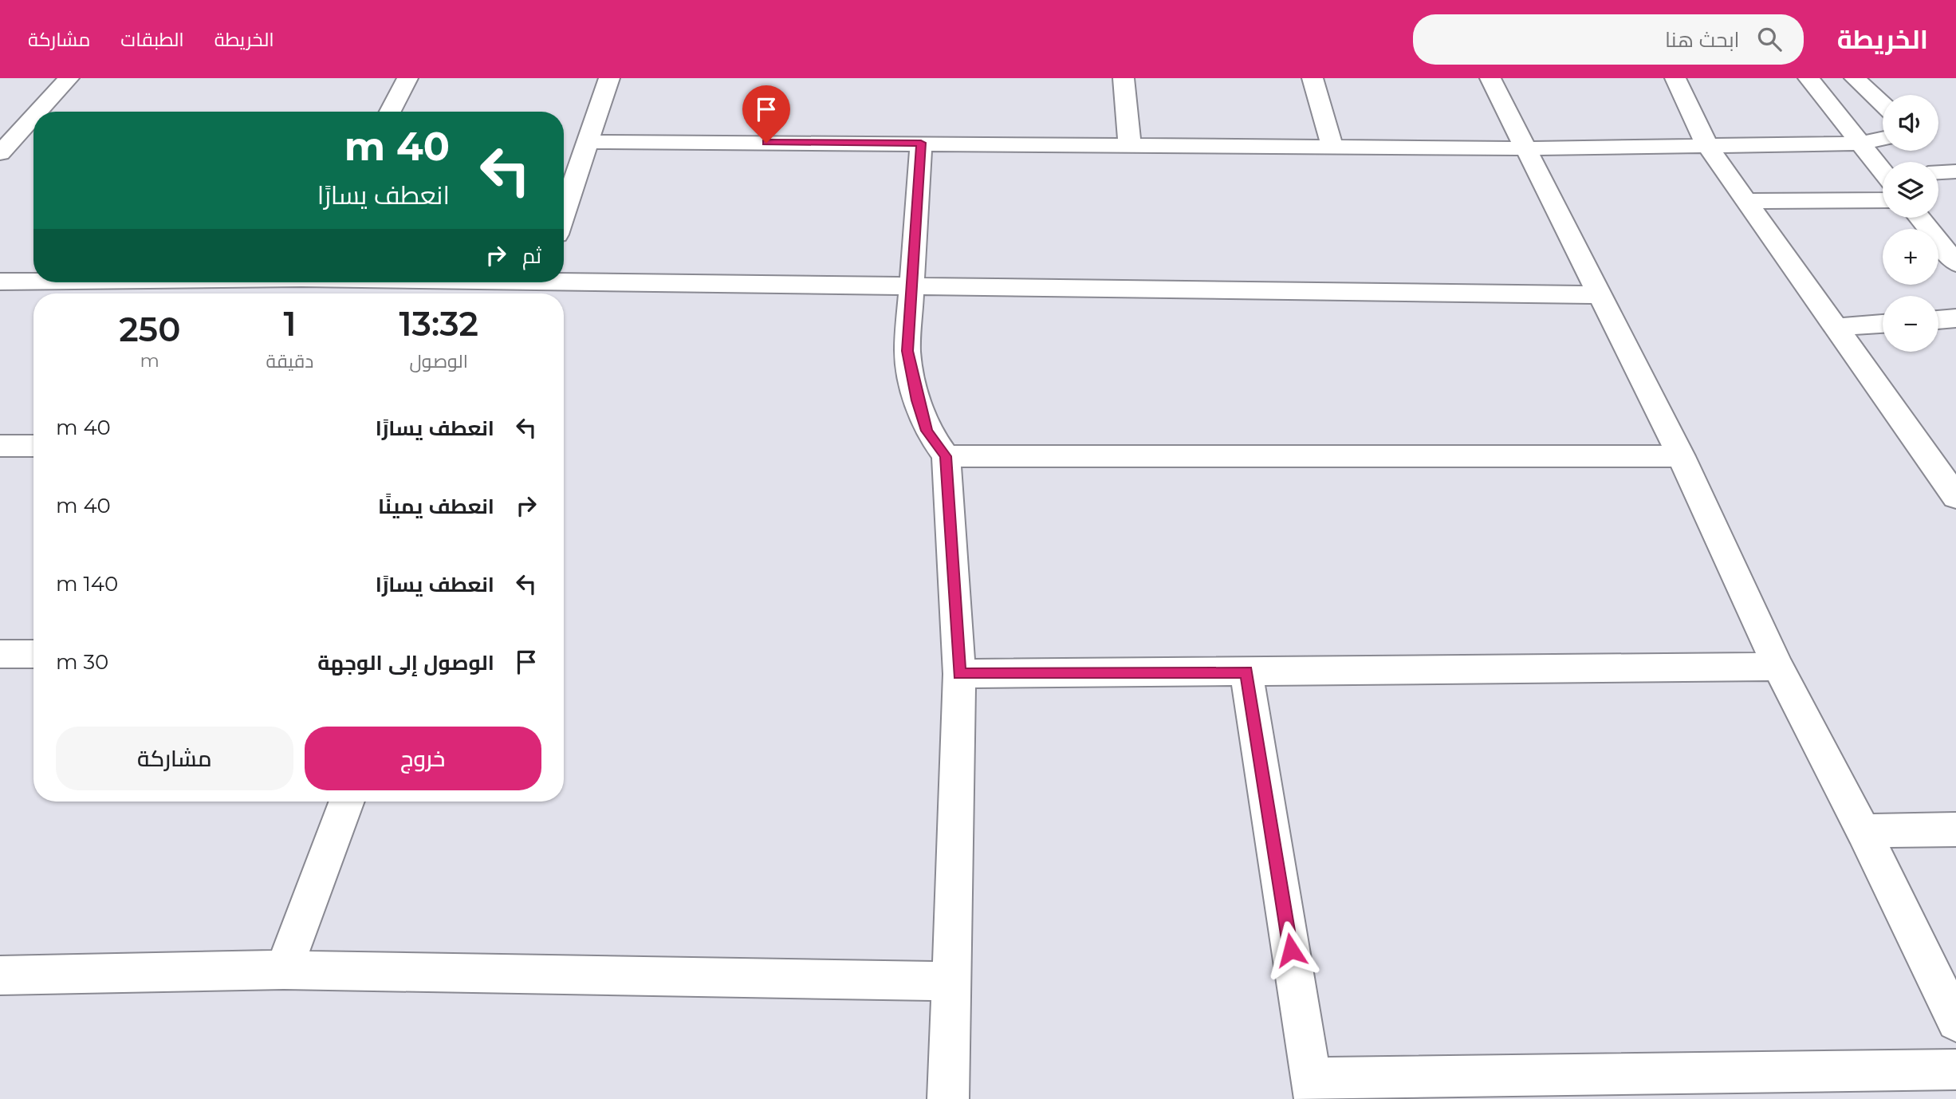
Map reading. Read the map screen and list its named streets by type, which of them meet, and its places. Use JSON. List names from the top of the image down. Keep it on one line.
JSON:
{"page":{"header":"الخريطة","search":"ابحث هنا","nav":["الخريطة","الطبقات","مشاركة"],"map_buttons":["+","−"],"turn":["40 m","انعطف يسارًا"],"then":"ثم","eta":["13:32","الوصول","1","دقيقة","250","m"],"list":[{"name":"انعطف يسارًا","value":"40 m"},{"name":"انعطف يمينًا","value":"40 m"},{"name":"انعطف يسارًا","value":"140 m"},{"name":"الوصول إلى الوجهة","value":"30 m"}],"buttons":["خروج","مشاركة"]}}
